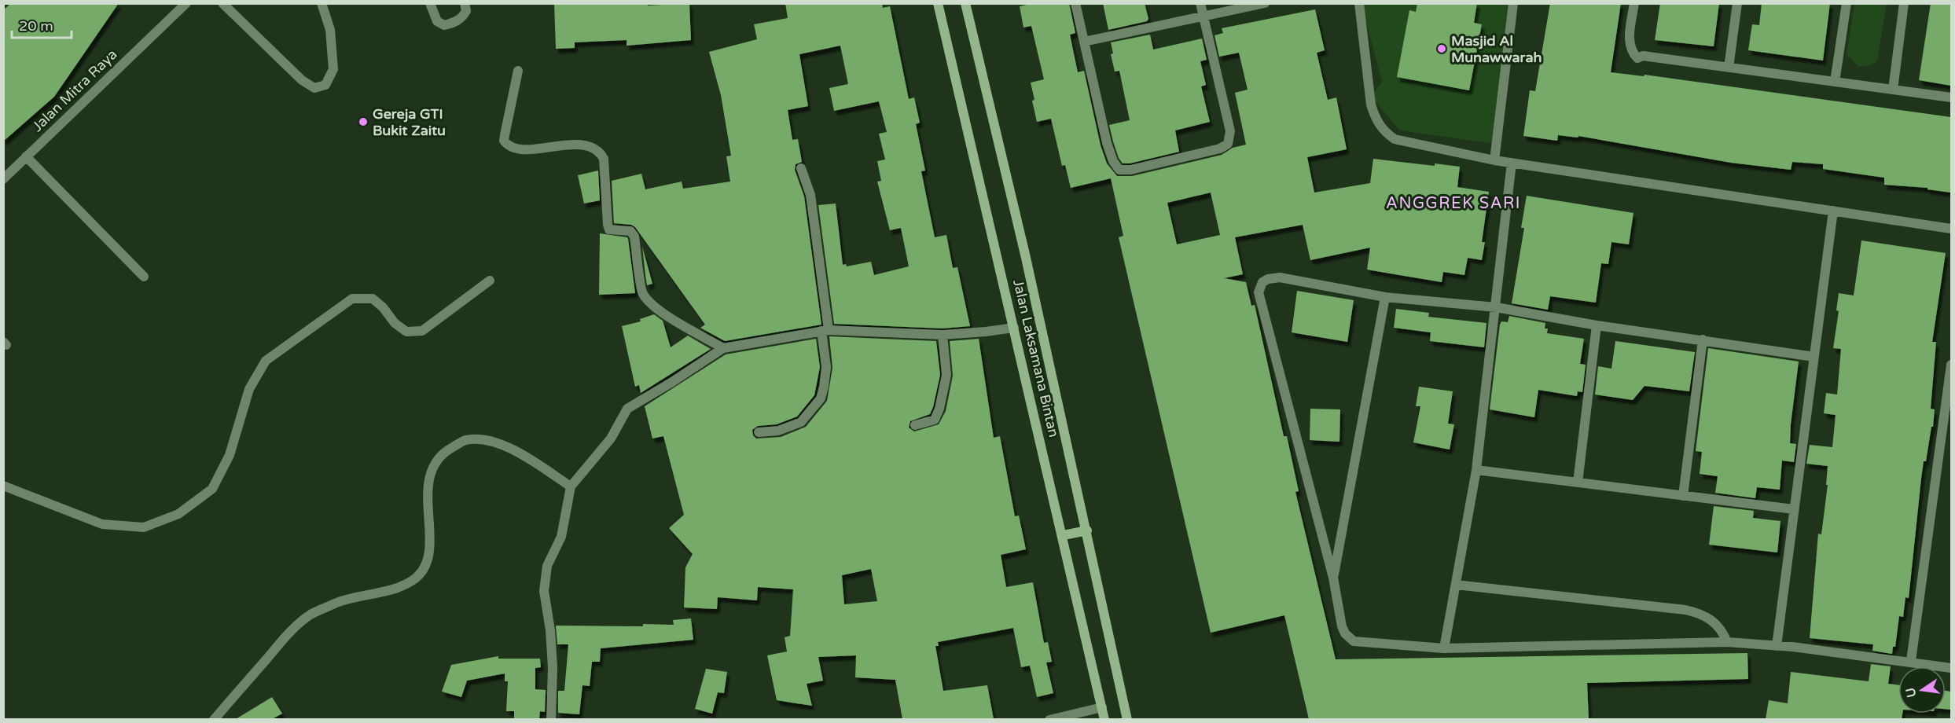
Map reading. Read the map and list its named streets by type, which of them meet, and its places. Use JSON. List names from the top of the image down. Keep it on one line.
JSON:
{"streets":{"main road":["Jalan Laksamana Bintan"],"street":["Jalan Mitra Raya"]},"districts":["ANGGREK SARI"],"places":["Masjid Al Munawwarah","Gereja GTI Bukit Zaitu"],"scale_bar":"20 m","north":"left"}
